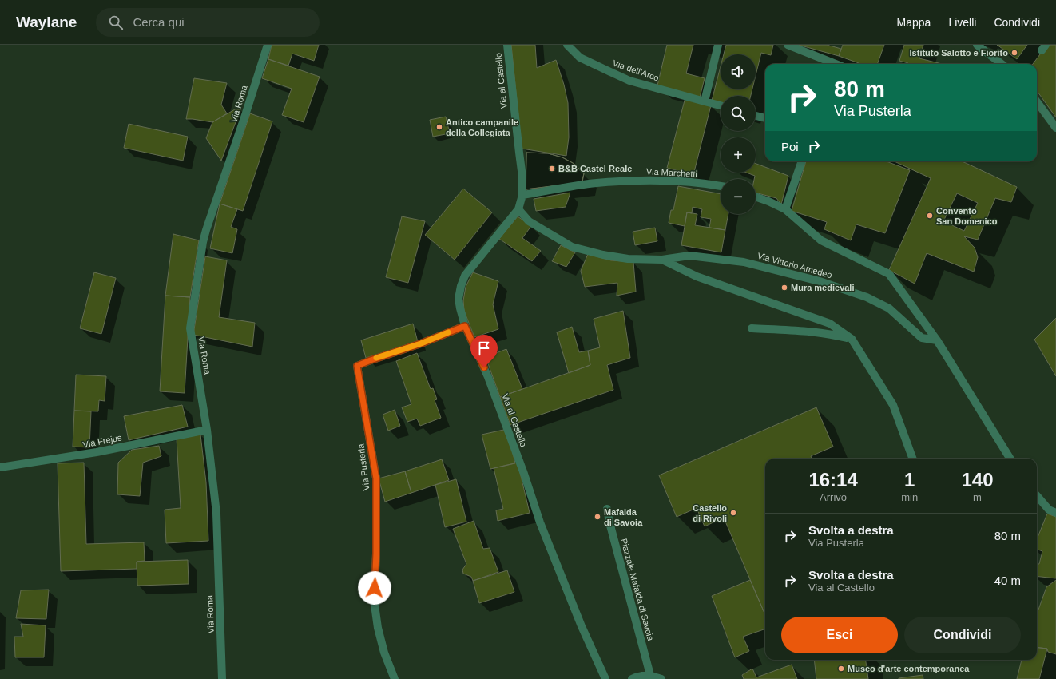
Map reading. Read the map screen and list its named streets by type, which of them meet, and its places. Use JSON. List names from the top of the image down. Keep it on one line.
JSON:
{"streets":{"street":["Via dell'Arco","Via al Castello","Via Roma","Via Marchetti","Via Vittorio Amedeo","Via Frejus","Via Pusterla","Piazzale Mafalda di Savoia"]},"crossings":[["Via al Castello","Via Marchetti"],["Via al Castello","Via Vittorio Amedeo"],["Via al Castello","Via Pusterla"],["Via Roma","Via Frejus"]],"places":["Istituto Salotto e Fiorito","Antico campanile della Collegiata","B&B Castel Reale","Convento San Domenico","Mura medievali","Castello di Rivoli","Mafalda di Savoia","Museo d'arte contemporanea"],"page":{"header":"Waylane","search":"Cerca qui","nav":["Mappa","Livelli","Condividi"],"map_buttons":["+","−"],"turn":["80 m","Via Pusterla"],"then":"Poi","eta":["16:14","Arrivo","1","min","140","m"],"list":[{"name":"Svolta a destra","note":"Via Pusterla","value":"80 m"},{"name":"Svolta a destra","note":"Via al Castello","value":"40 m"}],"buttons":["Esci","Condividi"]}}
